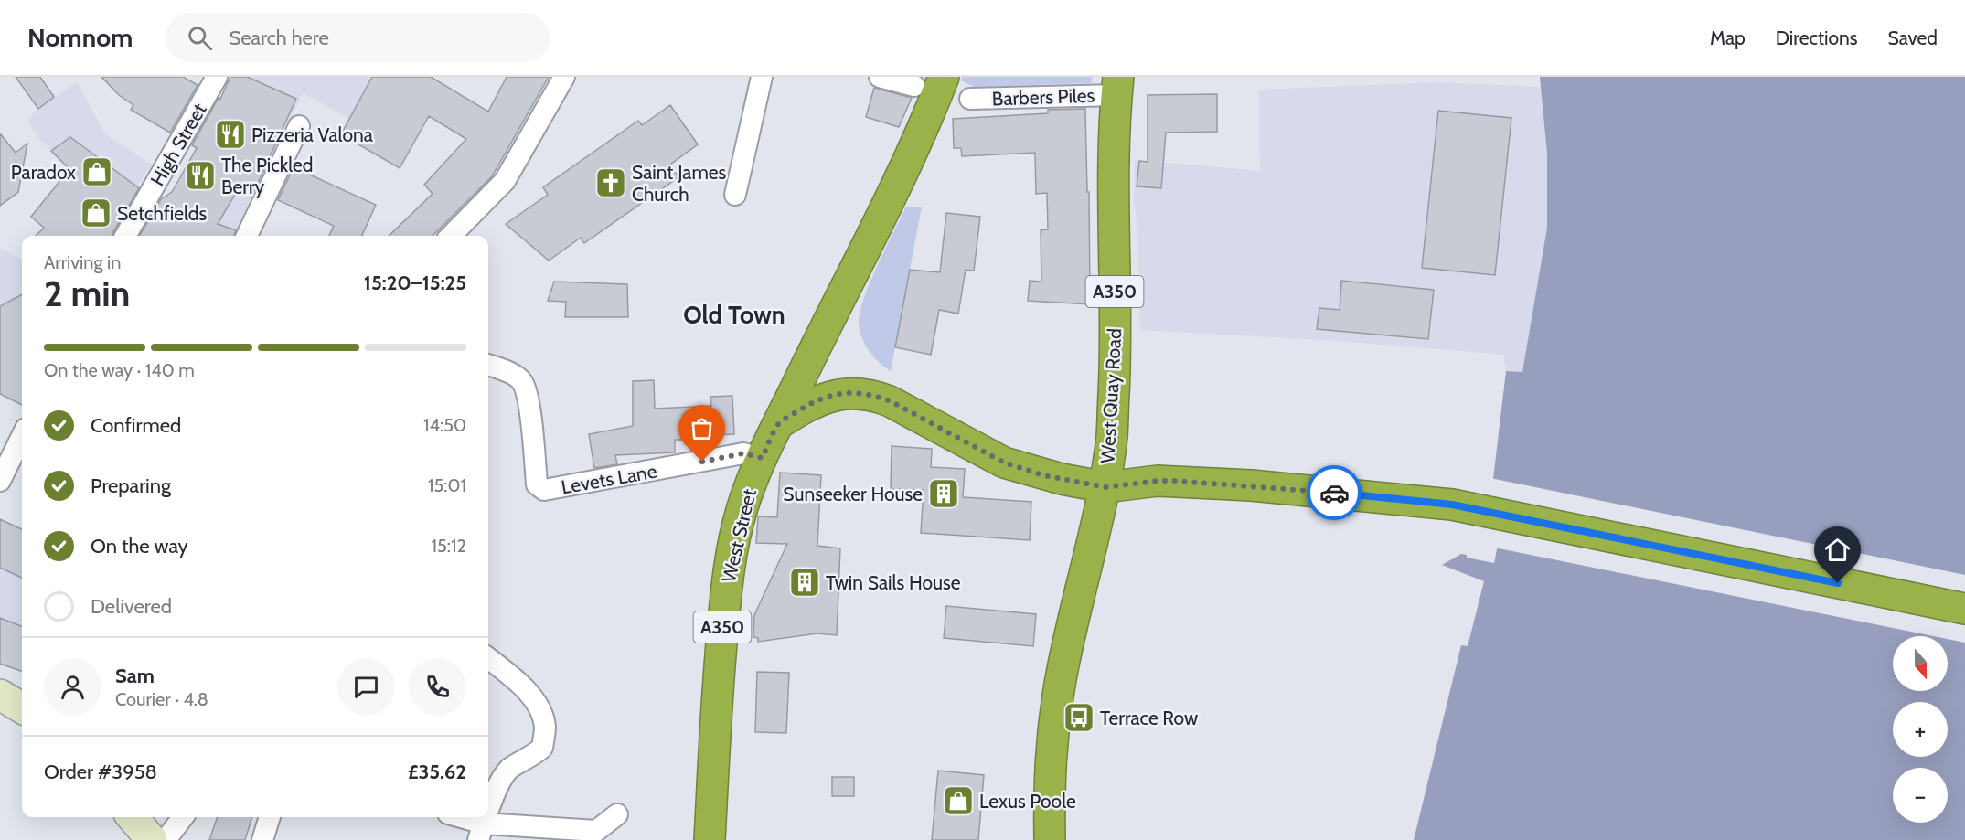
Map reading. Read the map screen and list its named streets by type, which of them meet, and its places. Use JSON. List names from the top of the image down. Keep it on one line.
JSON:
{"streets":{"highway":["A350","West Quay Road","West Street"],"street":["Barbers Piles","High Street","Levets Lane"]},"crossings":[["Barbers Piles","West Quay Road"],["Levets Lane","West Street"]],"districts":["Old Town"],"places":{"restaurant":["Pizzeria Valona","The Pickled Berry"],"shop":["Paradox","Setchfields","Lexus Poole"],"church":["Saint James Church"],"building":["Sunseeker House","Twin Sails House"],"bus stop":["Terrace Row"]},"north":"bottom","page":{"header":"Nomnom","search":"Search here","nav":["Map","Directions","Saved"],"heading":["2 min","Arriving in","15:20–15:25"],"panel":["Sam","Courier · 4.8","Order #3958","£35.62"],"bar":"On the way · 140 m","list":[["Confirmed","14:50"],["Preparing","15:01"],["On the way","15:12"],"Delivered"],"map_buttons":["+","−"]}}
